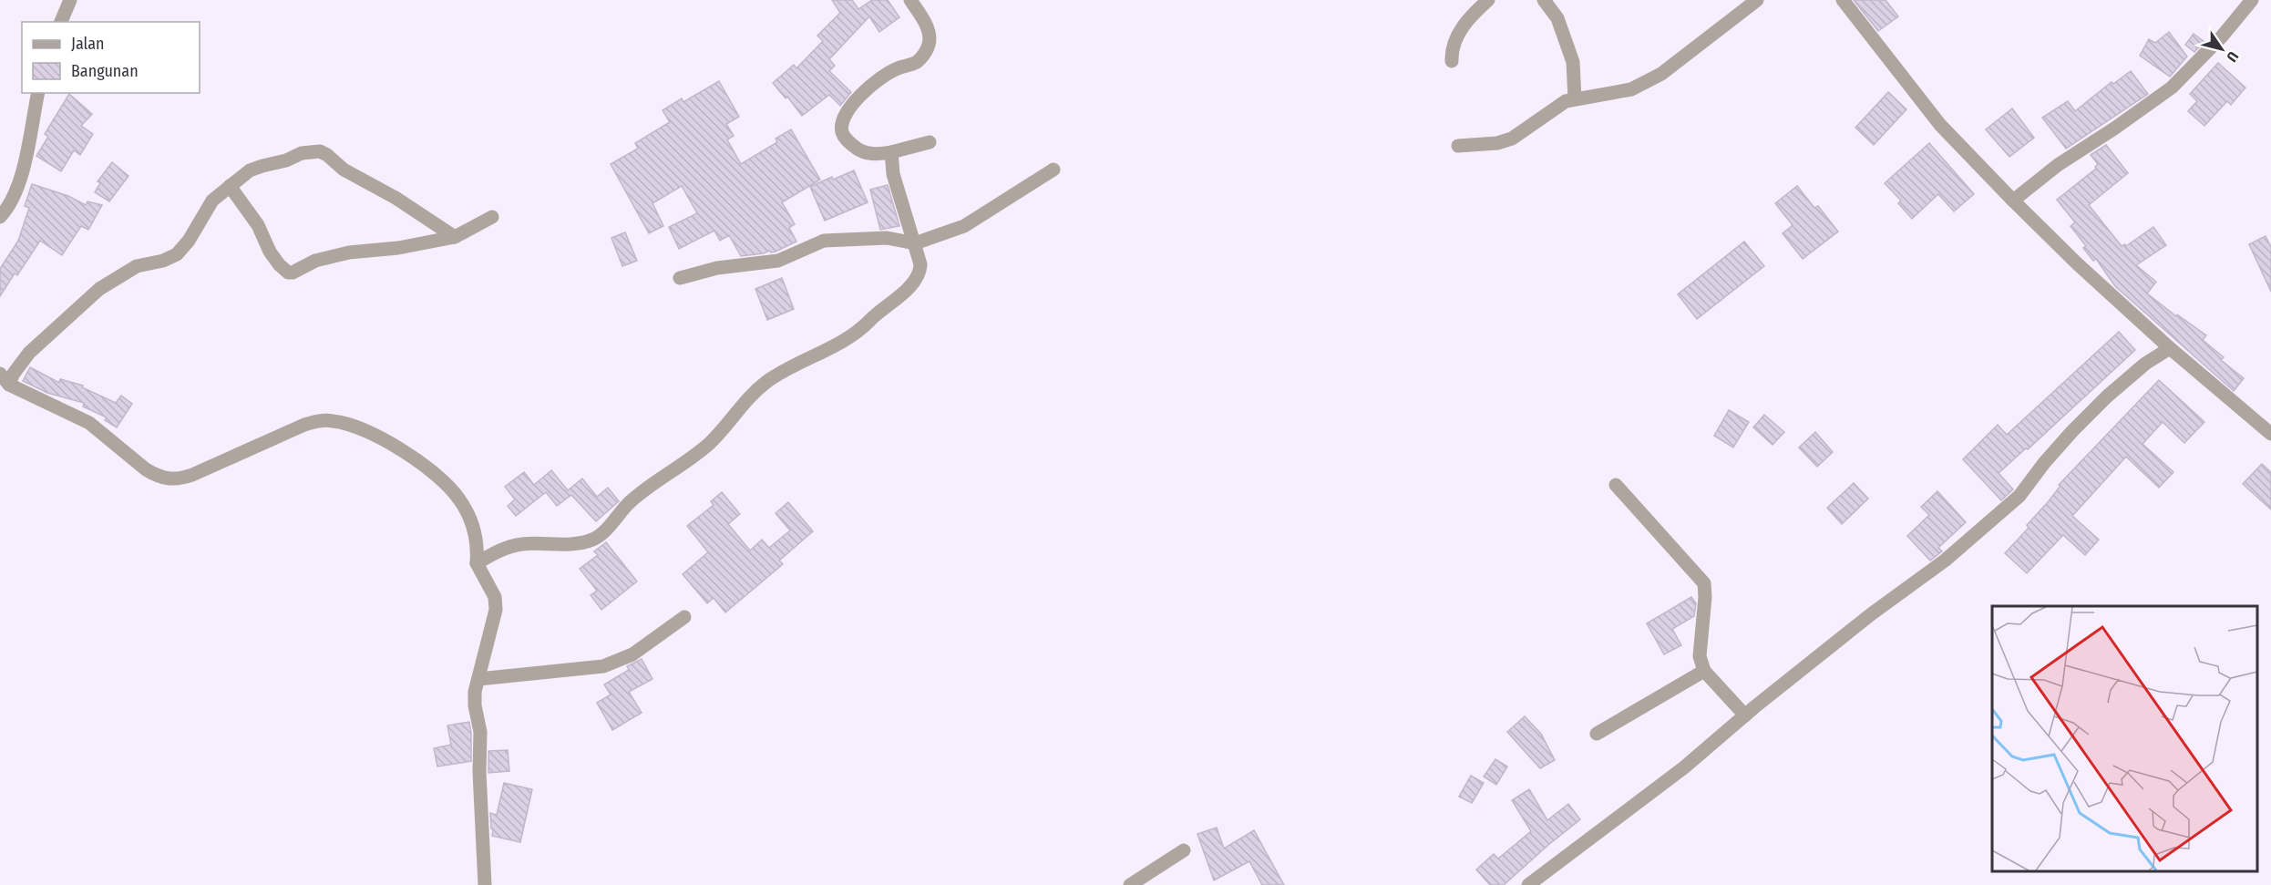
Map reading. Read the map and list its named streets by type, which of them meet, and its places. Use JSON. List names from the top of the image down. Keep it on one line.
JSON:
{"legend":["Jalan","Bangunan"],"north":"bottom right"}
